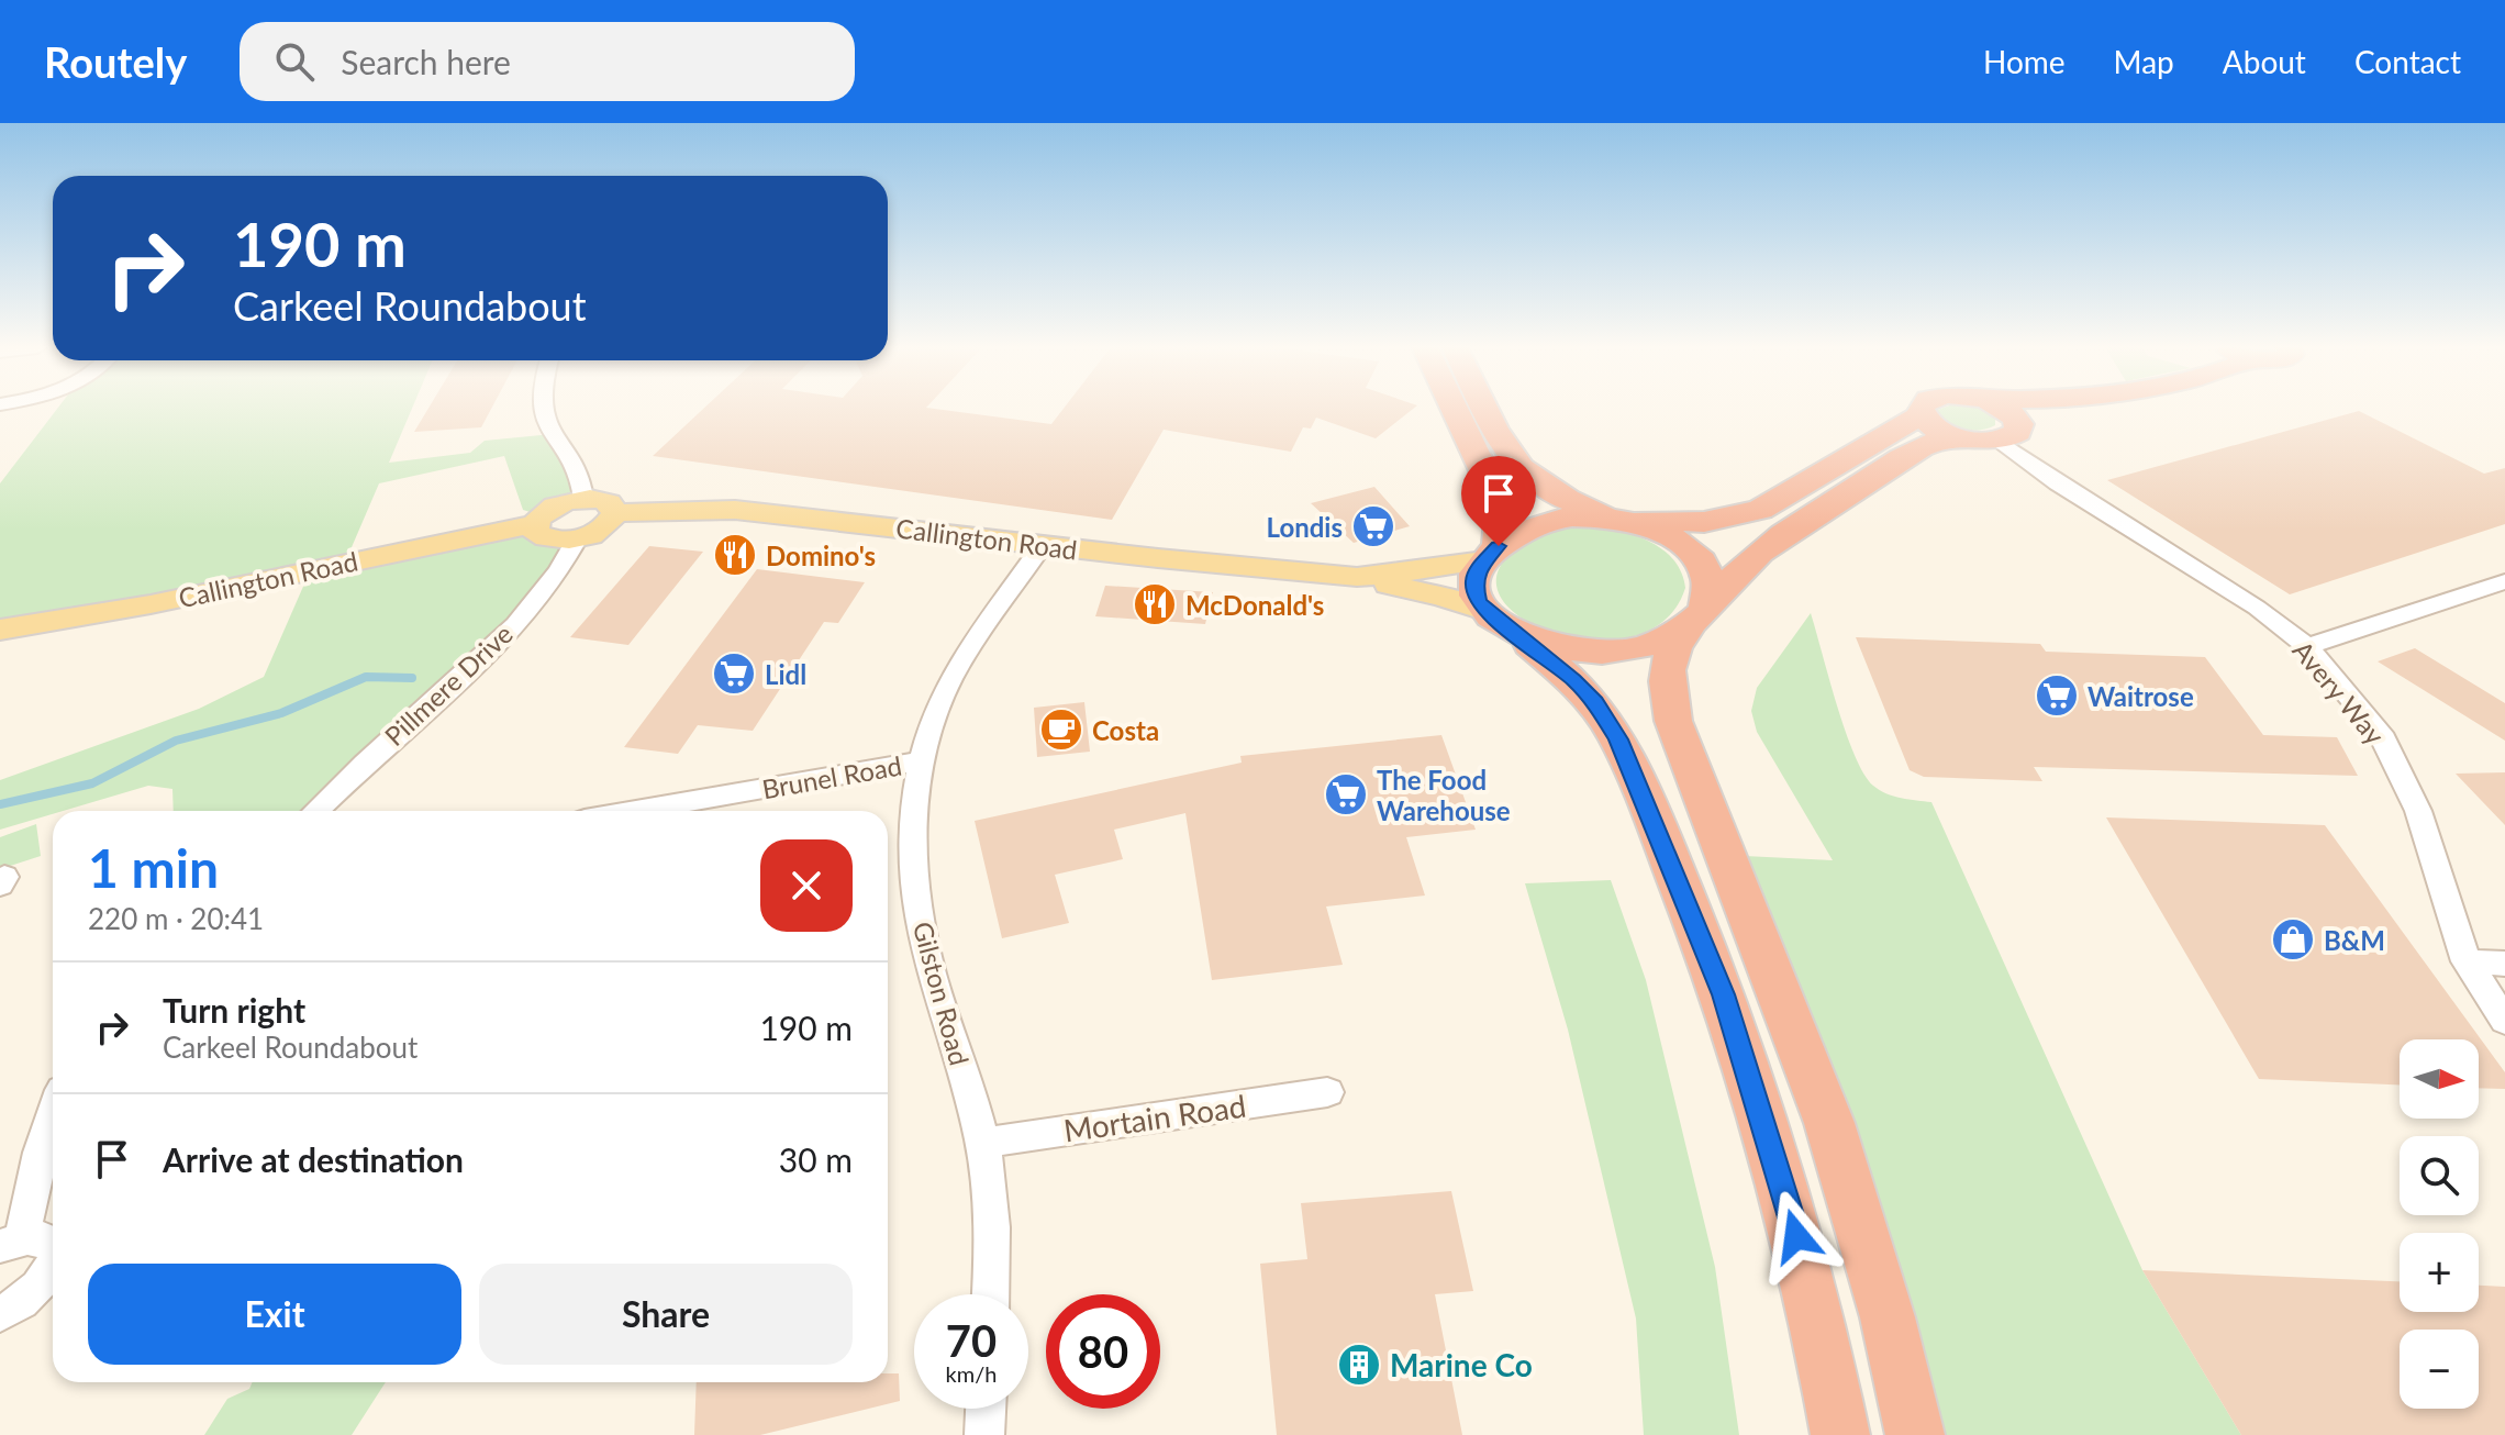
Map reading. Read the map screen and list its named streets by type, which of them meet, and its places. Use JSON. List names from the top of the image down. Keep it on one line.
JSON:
{"streets":{"main road":["Callington Road"],"street":["Pillmere Drive","Avery Way","Brunel Road","Gilston Road","Mortain Road"]},"crossings":[["Callington Road","Gilston Road"],["Brunel Road","Gilston Road"],["Gilston Road","Mortain Road"]],"places":{"supermarket":["Londis","Lidl","Waitrose","The Food Warehouse"],"restaurant":["Domino's","McDonald's"],"cafe":["Costa"],"shop":["B&M"],"building":["Marine Co"]},"north":"right","page":{"header":"Routely","search":"Search here","nav":["Home","Map","About","Contact"],"turn":["190 m","Carkeel Roundabout"],"heading":["1 min","220 m · 20:41"],"list":[{"name":"Turn right","note":"Carkeel Roundabout","value":"190 m"},{"name":"Arrive at destination","value":"30 m"}],"map_buttons":["+","−"],"buttons":["Exit","Share"],"speed":"70 km/h","limit":"80"}}
